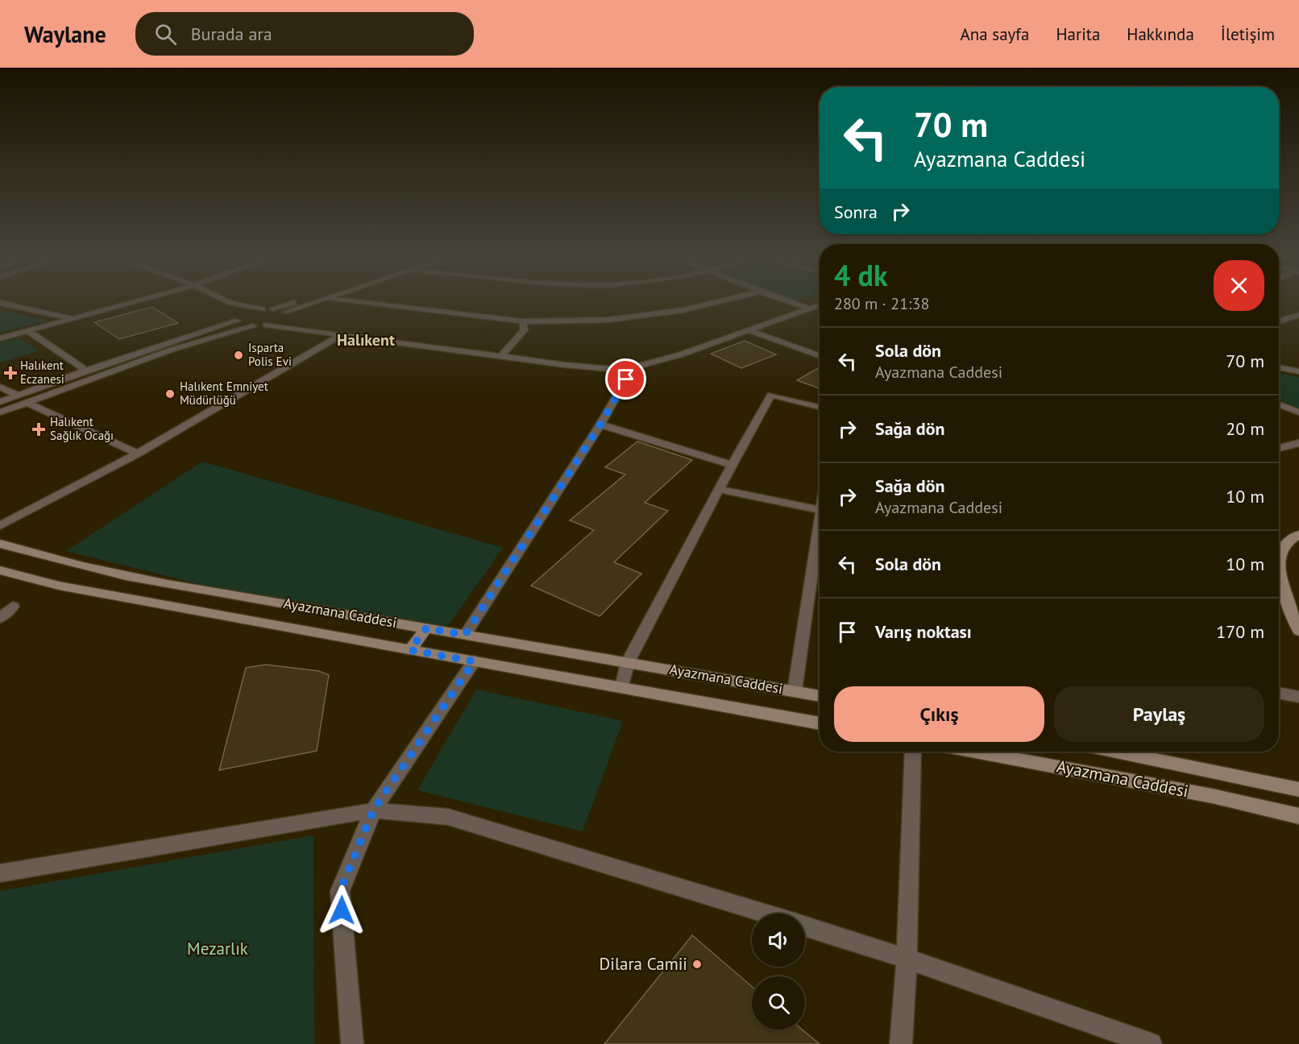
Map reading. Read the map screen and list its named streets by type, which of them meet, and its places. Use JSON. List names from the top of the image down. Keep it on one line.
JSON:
{"streets":{"main road":["Ayazmana Caddesi"]},"districts":["Halıkent"],"parks":["Mezarlık"],"places":{"other":["Isparta Polis Evi","Halıkent Emniyet Müdürlüğü","Dilara Camii"],"health":["Halıkent Eczanesi","Halıkent Sağlık Ocağı"]},"page":{"header":"Waylane","search":"Burada ara","nav":["Ana sayfa","Harita","Hakkında","İletişim"],"turn":["70 m","Ayazmana Caddesi"],"then":"Sonra","heading":["4 dk","280 m · 21:38"],"list":[{"name":"Sola dön","note":"Ayazmana Caddesi","value":"70 m"},{"name":"Sağa dön","value":"20 m"},{"name":"Sağa dön","note":"Ayazmana Caddesi","value":"10 m"},{"name":"Sola dön","value":"10 m"},{"name":"Varış noktası","value":"170 m"}],"buttons":["Çıkış","Paylaş"]}}
